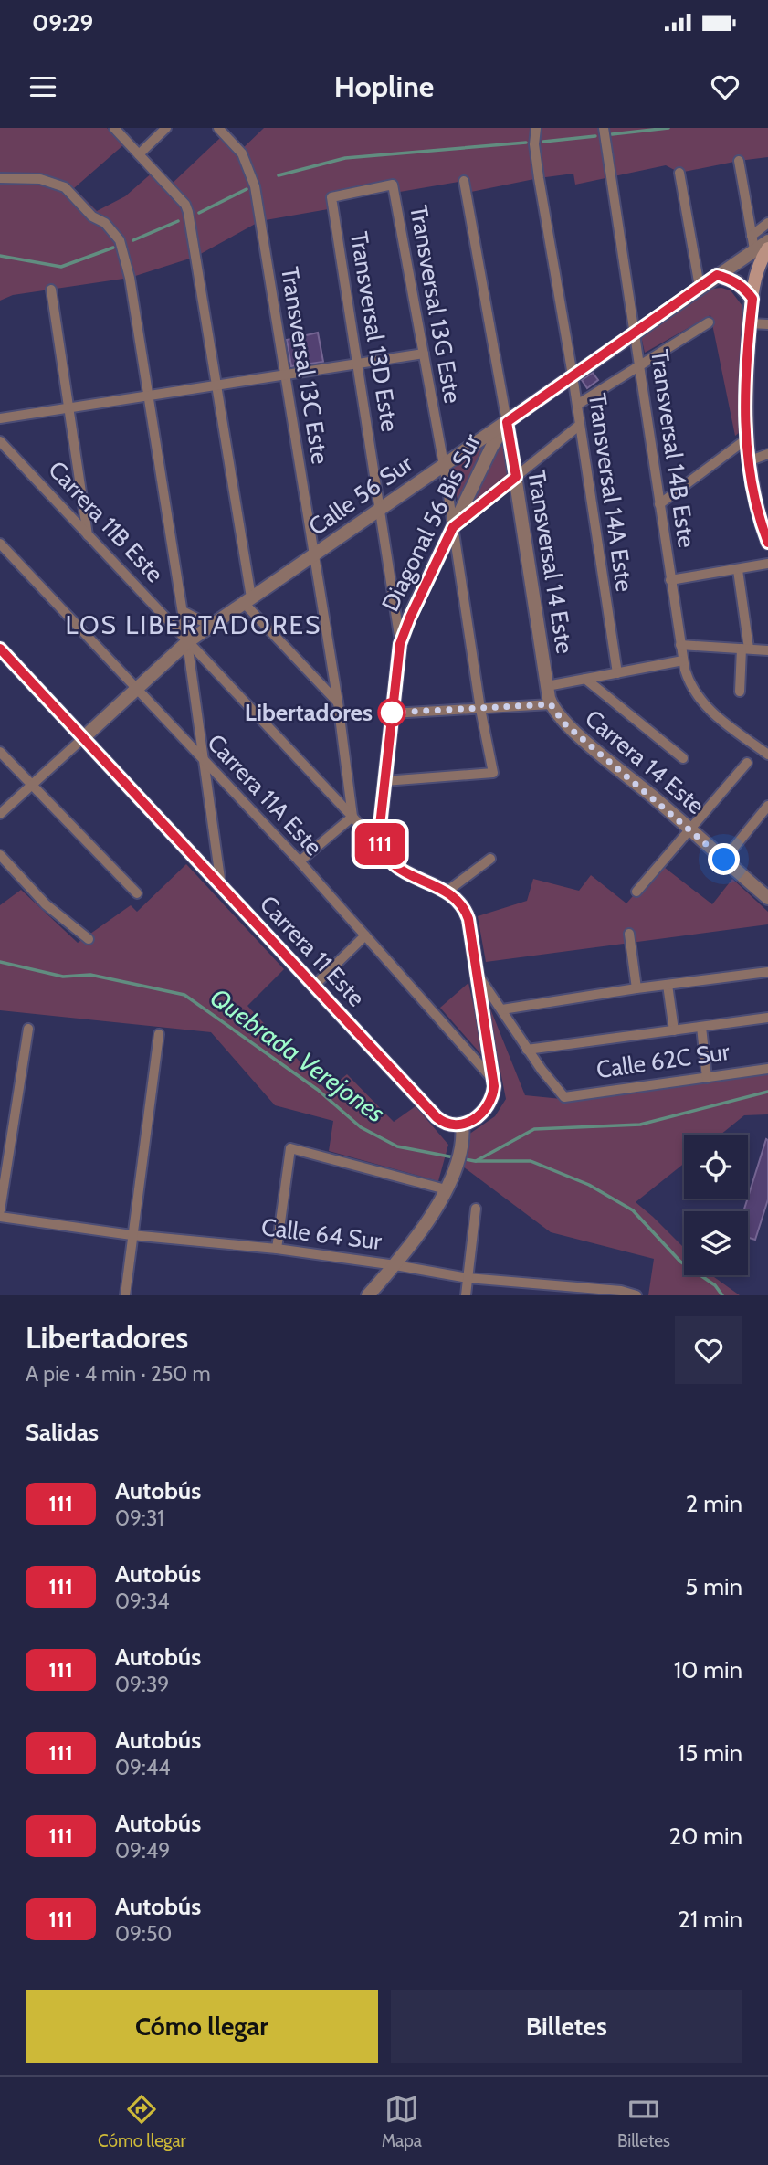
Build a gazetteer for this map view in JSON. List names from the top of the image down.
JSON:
{
  "streets": {
    "street": [
      "Transversal 13G Este",
      "Transversal 13D Este",
      "Transversal 13C Este",
      "Transversal 14B Este",
      "Transversal 14A Este",
      "Calle 56 Sur",
      "Carrera 11B Este",
      "Diagonal 56 Bis Sur",
      "Transversal 14 Este",
      "Carrera 14 Este",
      "Carrera 11A Este",
      "Carrera 11 Este",
      "Calle 62C Sur",
      "Calle 64 Sur"
    ]
  },
  "crossings": [
    ["Transversal 13G Este", "Transversal 13D Este"],
    ["Transversal 13G Este", "Calle 56 Sur"],
    ["Transversal 13G Este", "Diagonal 56 Bis Sur"],
    ["Transversal 13D Este", "Calle 56 Sur"],
    ["Transversal 13D Este", "Carrera 11B Este"],
    ["Transversal 13D Este", "Diagonal 56 Bis Sur"],
    ["Transversal 13C Este", "Calle 56 Sur"],
    ["Transversal 13C Este", "Carrera 11B Este"],
    ["Transversal 14B Este", "Calle 56 Sur"],
    ["Transversal 14A Este", "Calle 56 Sur"],
    ["Calle 56 Sur", "Carrera 11B Este"],
    ["Calle 56 Sur", "Diagonal 56 Bis Sur"],
    ["Calle 56 Sur", "Transversal 14 Este"],
    ["Calle 56 Sur", "Carrera 11A Este"],
    ["Calle 56 Sur", "Carrera 11 Este"],
    ["Carrera 11B Este", "Carrera 11A Este"],
    ["Diagonal 56 Bis Sur", "Transversal 14 Este"],
    ["Transversal 14 Este", "Carrera 14 Este"]
  ],
  "districts": ["LOS LIBERTADORES"],
  "water": ["Quebrada Verejones"],
  "places": ["Libertadores"],
  "lines": ["bus line 111"],
  "page": {
    "status": "09:29",
    "header": "Hopline",
    "on_map": "111",
    "heading": [
      ["Libertadores", "A pie · 4 min · 250 m"],
      "Salidas"
    ],
    "list": [
      {
        "mark": "111",
        "name": "Autobús",
        "note": "09:31",
        "value": "2 min"
      },
      {
        "mark": "111",
        "name": "Autobús",
        "note": "09:34",
        "value": "5 min"
      },
      {
        "mark": "111",
        "name": "Autobús",
        "note": "09:39",
        "value": "10 min"
      },
      {
        "mark": "111",
        "name": "Autobús",
        "note": "09:44",
        "value": "15 min"
      },
      {
        "mark": "111",
        "name": "Autobús",
        "note": "09:49",
        "value": "20 min"
      },
      {
        "mark": "111",
        "name": "Autobús",
        "note": "09:50",
        "value": "21 min"
      }
    ],
    "buttons": ["Cómo llegar", "Billetes"],
    "tabs": ["Cómo llegar", "Mapa", "Billetes"]
  }
}
